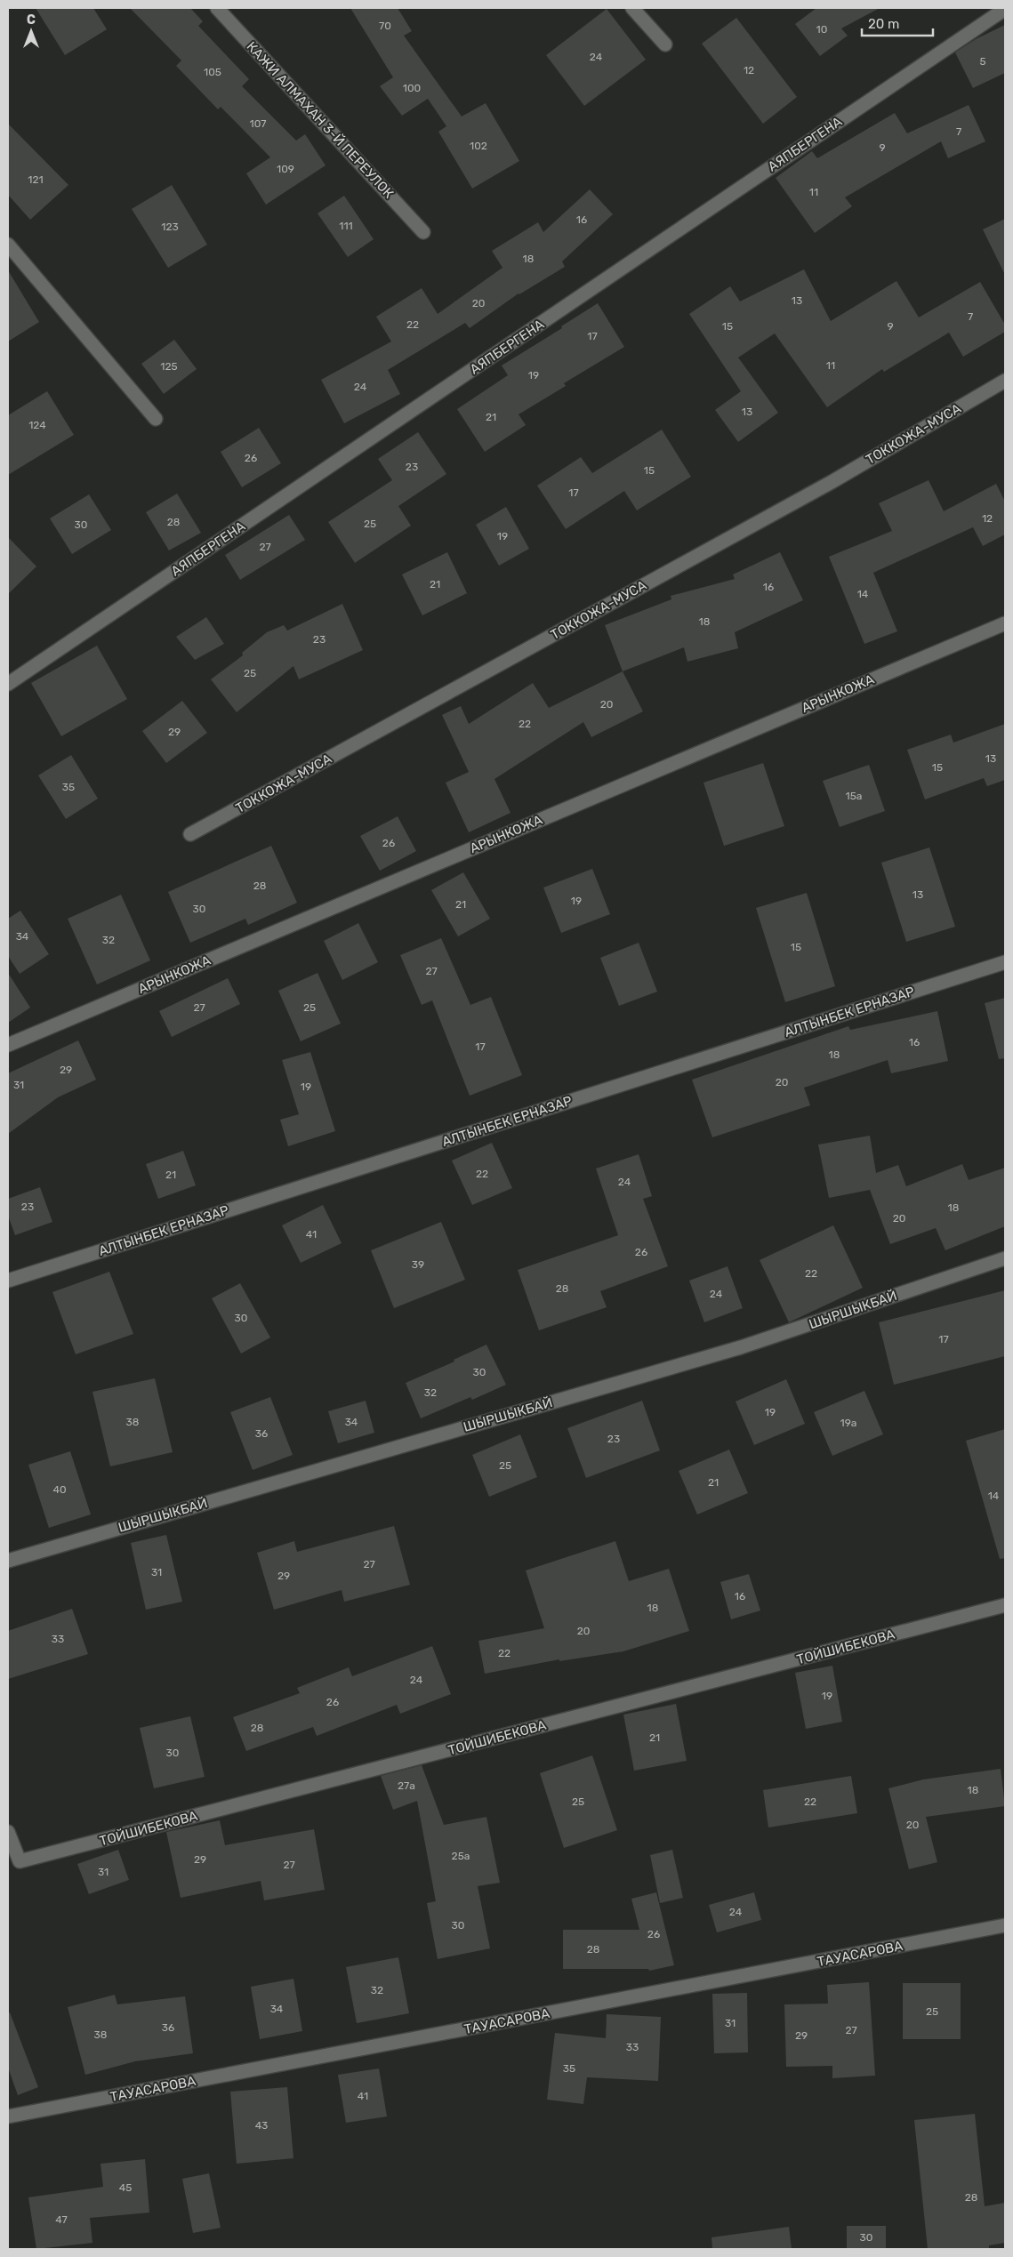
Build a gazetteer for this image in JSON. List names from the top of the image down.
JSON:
{
  "streets": {
    "street": [
      "КАЖИ АЛМАХАН 3-Й ПЕРЕУЛОК",
      "АЯПБЕРГЕНА",
      "ТОККОЖА-МУСА",
      "АРЫНКОЖА",
      "АЛТЫНБЕК ЕРНАЗАР",
      "ШЫРШЫКБАЙ",
      "ТОЙШИБЕКОВА",
      "ТАУАСАРОВА"
    ]
  },
  "house_numbers": [
    "70",
    "10",
    "24",
    "5",
    "12",
    "105",
    "100",
    "107",
    "7",
    "102",
    "9",
    "109",
    "121",
    "11",
    "16",
    "111",
    "123",
    "18",
    "13",
    "20",
    "7",
    "22",
    "15",
    "9",
    "17",
    "11",
    "125",
    "19",
    "24",
    "13",
    "21",
    "124",
    "26",
    "23",
    "15",
    "17",
    "12",
    "28",
    "25",
    "30",
    "19",
    "27",
    "21",
    "16",
    "14",
    "18",
    "23",
    "25",
    "20",
    "22",
    "29",
    "13",
    "15",
    "35",
    "15а",
    "26",
    "28",
    "13",
    "19",
    "21",
    "30",
    "34",
    "32",
    "15",
    "27",
    "27",
    "25",
    "16",
    "17",
    "18",
    "29",
    "20",
    "31",
    "19",
    "22",
    "21",
    "24",
    "23",
    "18",
    "20",
    "41",
    "26",
    "39",
    "22",
    "28",
    "24",
    "30",
    "17",
    "30",
    "32",
    "19",
    "38",
    "34",
    "19а",
    "36",
    "23",
    "25",
    "21",
    "40",
    "14",
    "27",
    "31",
    "29",
    "16",
    "18",
    "20",
    "33",
    "22",
    "24",
    "19",
    "26",
    "28",
    "21",
    "30",
    "27а",
    "18",
    "25",
    "22",
    "20",
    "25а",
    "29",
    "27",
    "31",
    "24",
    "30",
    "26",
    "28",
    "32",
    "34",
    "25",
    "31",
    "36",
    "27",
    "38",
    "29",
    "33",
    "35",
    "41",
    "43",
    "45",
    "28",
    "47",
    "30"
  ],
  "scale_bar": "20 m",
  "north": "top"
}
